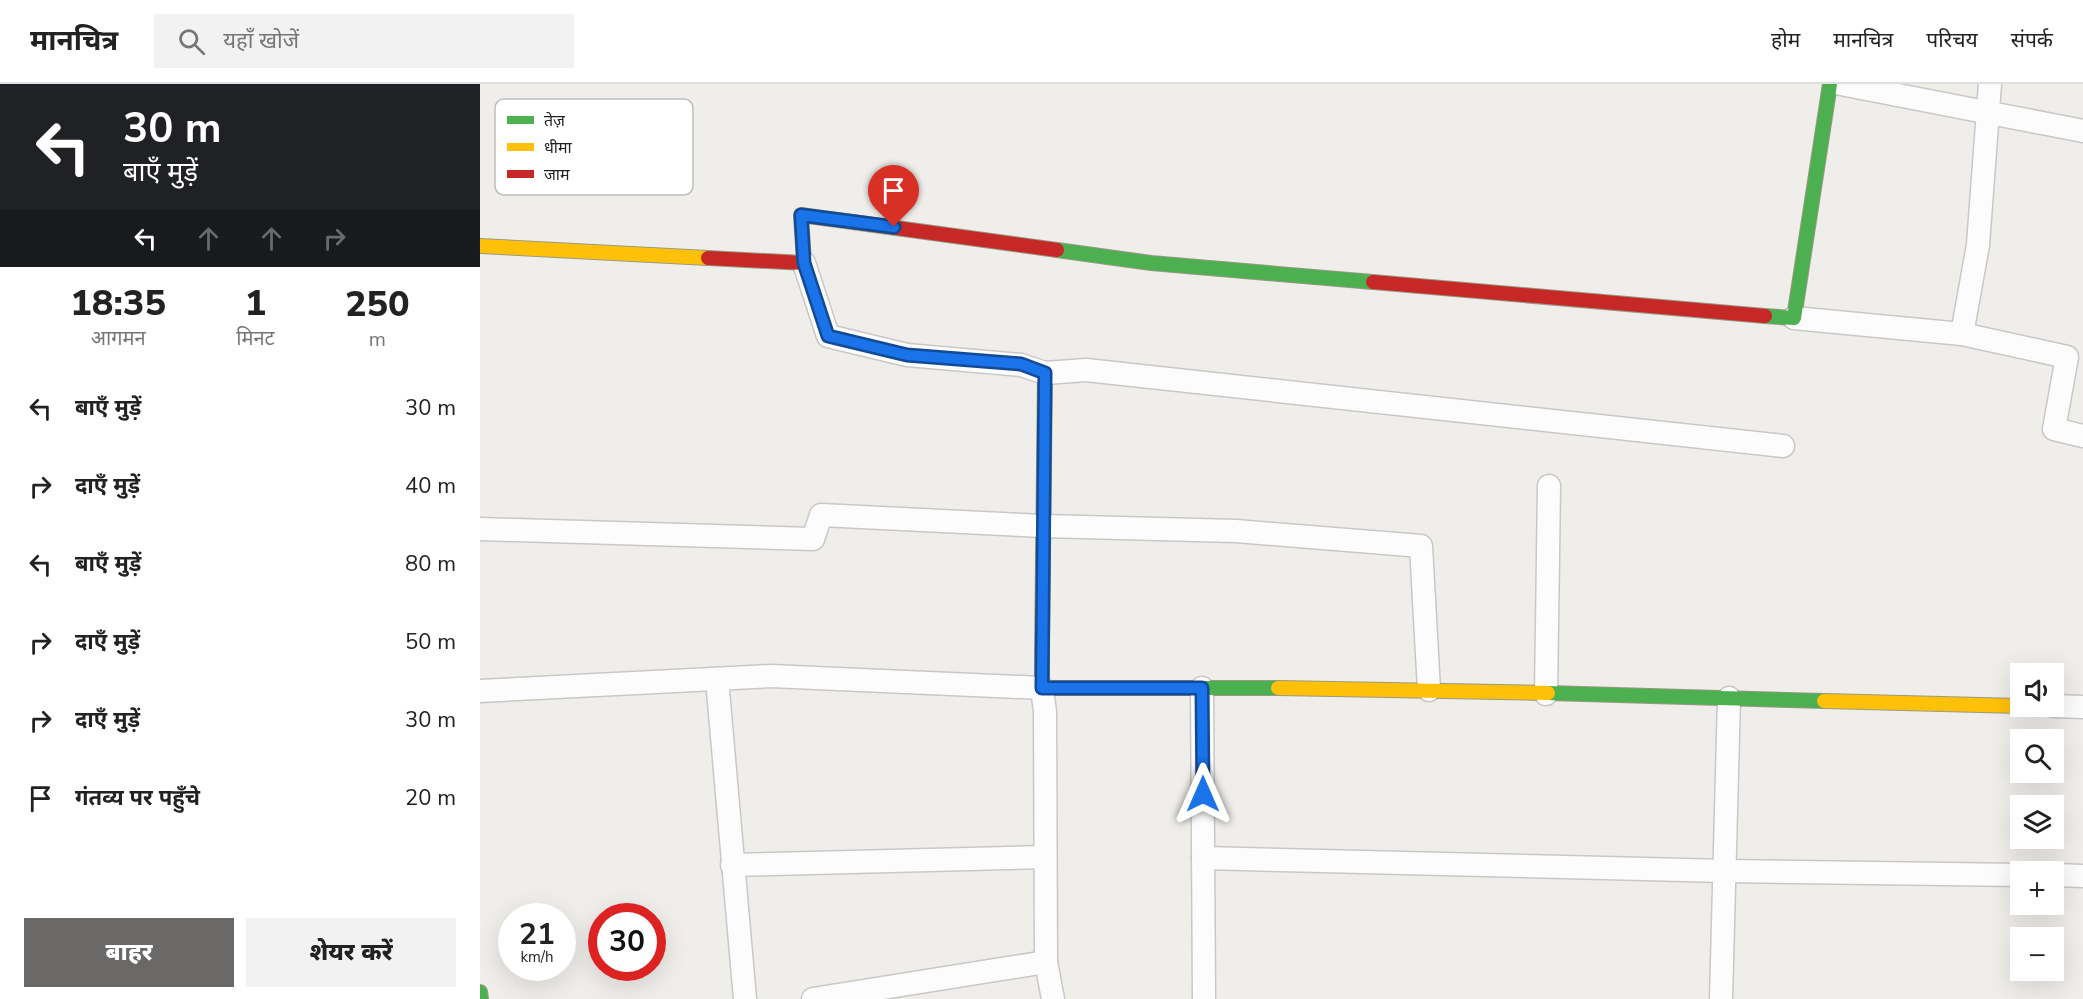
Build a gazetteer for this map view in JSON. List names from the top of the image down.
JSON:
{
  "legend": ["तेज़", "धीमा", "जाम"],
  "page": {
    "header": "मानचित्र",
    "search": "यहाँ खोजें",
    "nav": [
      "होम",
      "मानचित्र",
      "परिचय",
      "संपर्क"
    ],
    "turn": ["30 m", "बाएँ मुड़ें"],
    "eta": [
      "18:35",
      "आगमन",
      "1",
      "मिनट",
      "250",
      "m"
    ],
    "list": [
      {
        "name": "बाएँ मुड़ें",
        "value": "30 m"
      },
      {
        "name": "दाएँ मुड़ें",
        "value": "40 m"
      },
      {
        "name": "बाएँ मुड़ें",
        "value": "80 m"
      },
      {
        "name": "दाएँ मुड़ें",
        "value": "50 m"
      },
      {
        "name": "दाएँ मुड़ें",
        "value": "30 m"
      },
      {
        "name": "गंतव्य पर पहुँचे",
        "value": "20 m"
      }
    ],
    "map_buttons": ["+", "−"],
    "speed": "21 km/h",
    "limit": "30",
    "buttons": ["बाहर", "शेयर करें"]
  }
}
